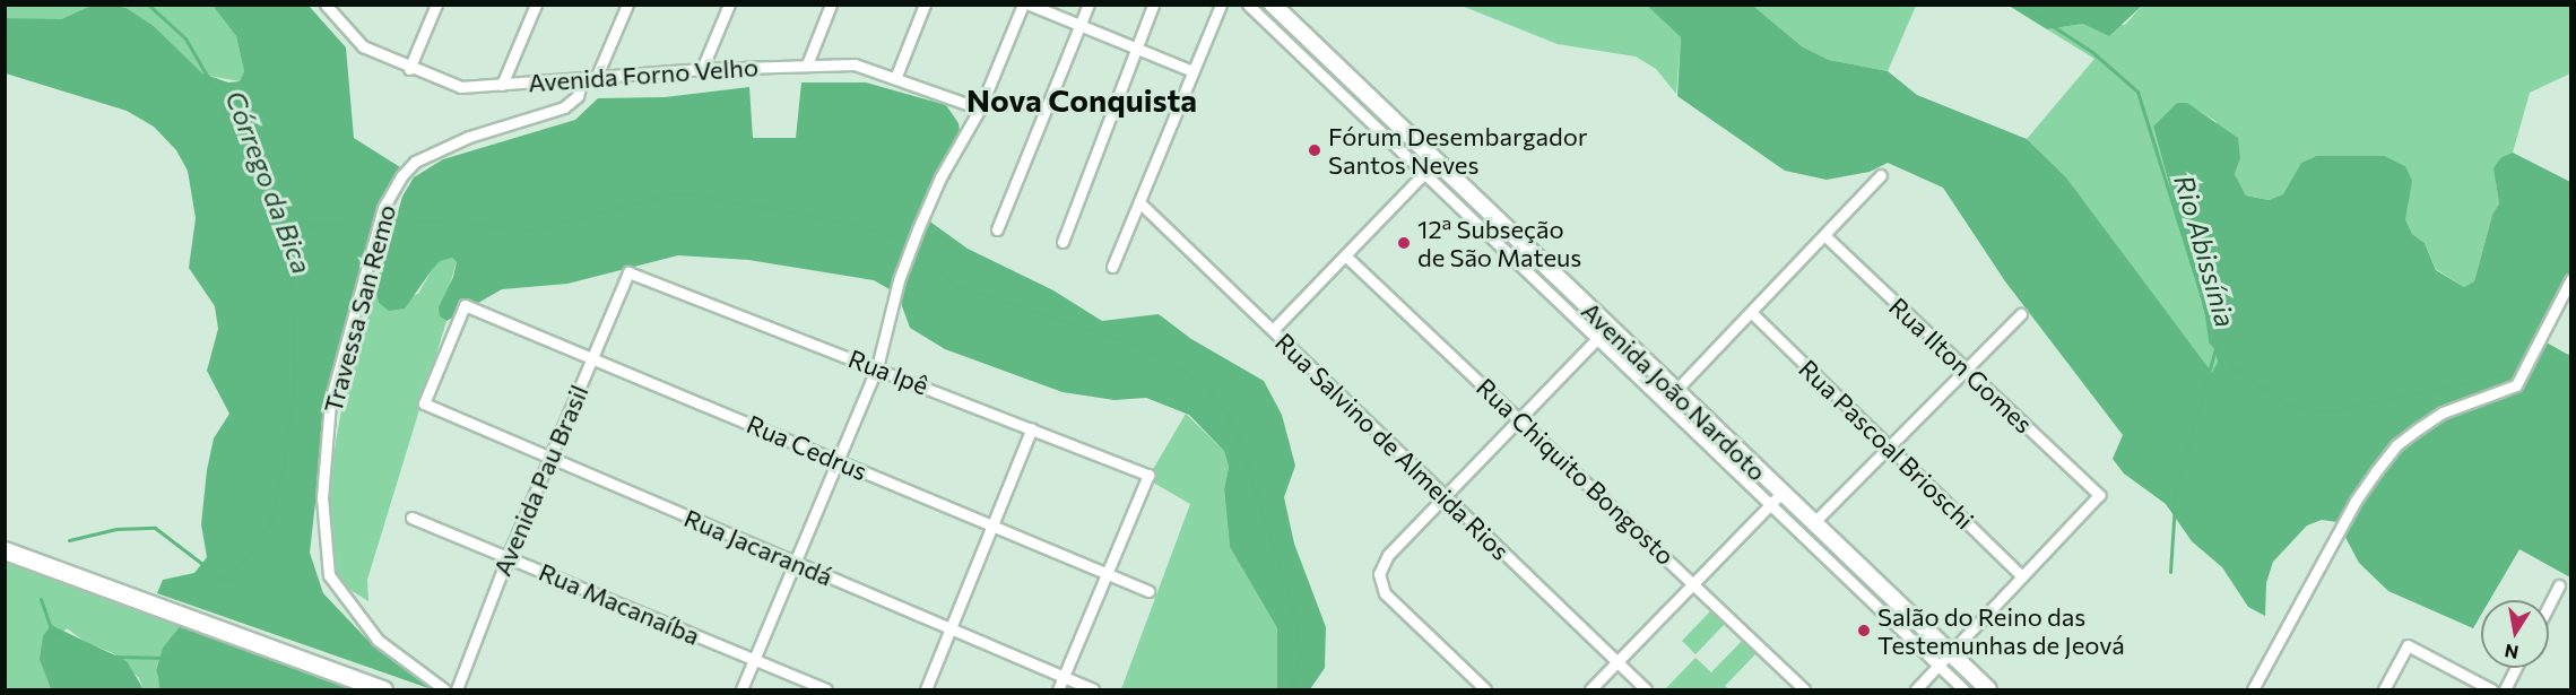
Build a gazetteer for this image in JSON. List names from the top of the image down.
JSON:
{
  "streets": {
    "street": [
      "Avenida Forno Velho",
      "Travessa San Remo",
      "Rua Ilton Gomes",
      "Rua Ipê",
      "Avenida João Nardoto",
      "Rua Pascoal Brioschi",
      "Rua Salvino de Almeida Rios",
      "Rua Cedrus",
      "Rua Chiquito Bongosto",
      "Avenida Pau Brasil",
      "Rua Jacarandá",
      "Rua Macanaíba"
    ]
  },
  "crossings": [
    ["Avenida Forno Velho", "Travessa San Remo"],
    ["Rua Ilton Gomes", "Rua Pascoal Brioschi"],
    ["Rua Ipê", "Rua Cedrus"],
    ["Rua Ipê", "Avenida Pau Brasil"],
    ["Rua Cedrus", "Avenida Pau Brasil"],
    ["Rua Cedrus", "Rua Jacarandá"],
    ["Avenida Pau Brasil", "Rua Jacarandá"],
    ["Avenida Pau Brasil", "Rua Macanaíba"]
  ],
  "districts": ["Nova Conquista"],
  "water": ["Córrego da Bica", "Rio Abissínia"],
  "places": ["Fórum Desembargador Santos Neves", "12ª Subseção de São Mateus", "Salão do Reino das Testemunhas de Jeová"],
  "north": "bottom"
}
